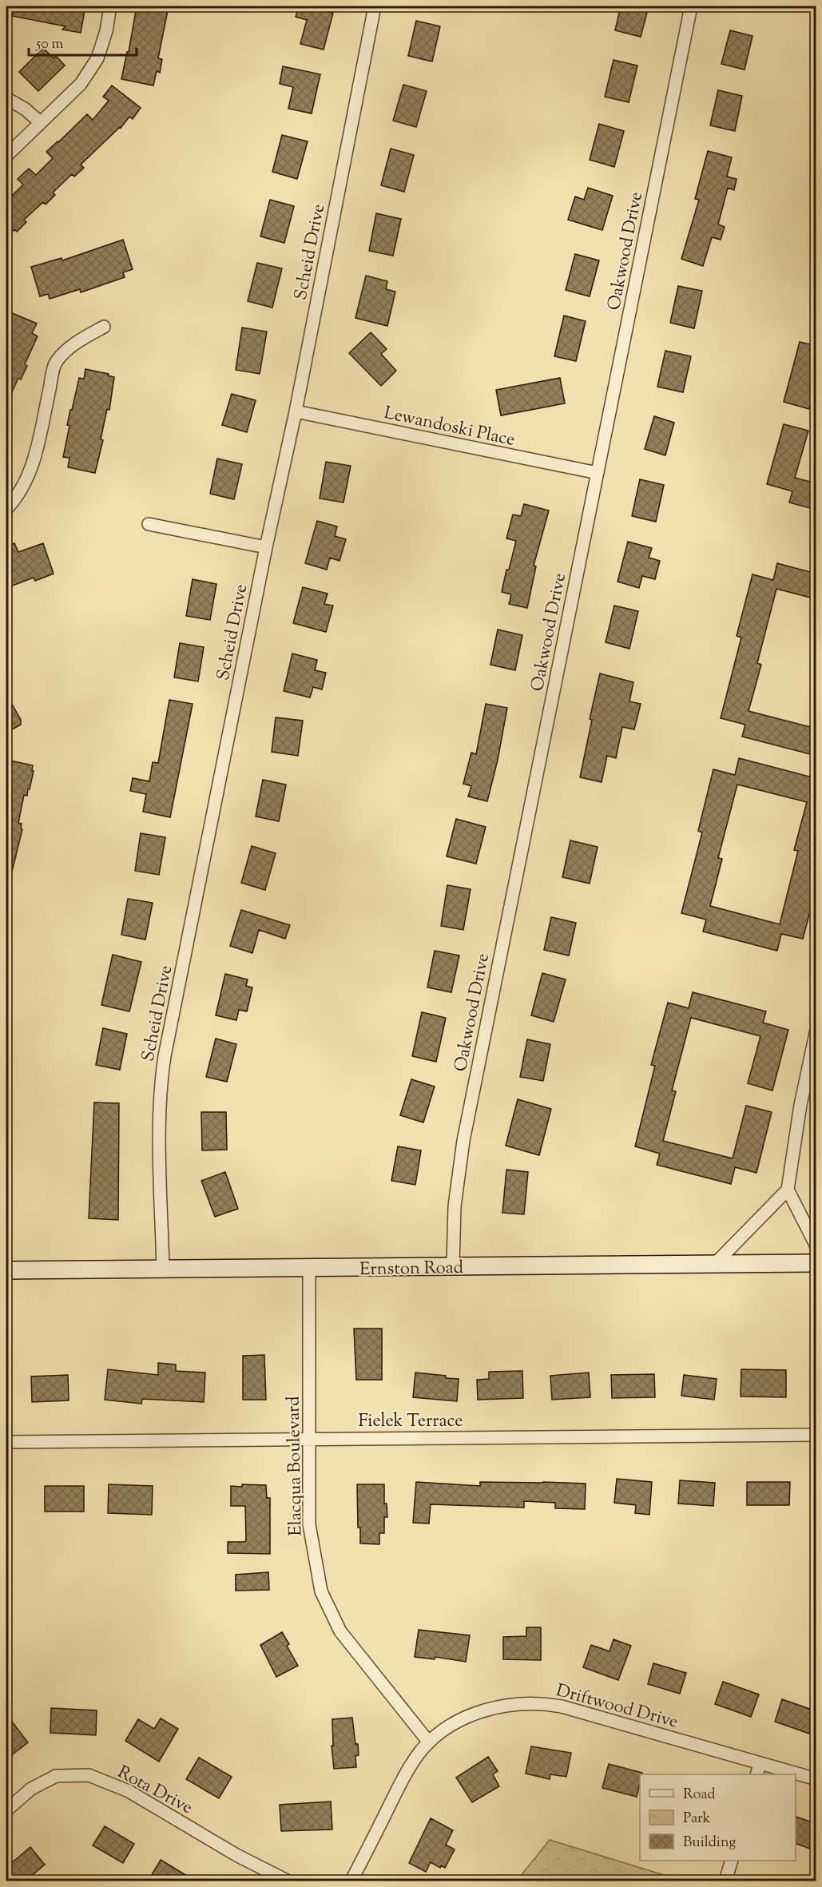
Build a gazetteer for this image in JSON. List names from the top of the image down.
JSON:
{
  "streets": {
    "street": [
      "Oakwood Drive",
      "Scheid Drive",
      "Lewandoski Place",
      "Ernston Road",
      "Fielek Terrace",
      "Elacqua Boulevard",
      "Driftwood Drive",
      "Rota Drive"
    ]
  },
  "crossings": [
    ["Oakwood Drive", "Lewandoski Place"],
    ["Oakwood Drive", "Ernston Road"],
    ["Scheid Drive", "Lewandoski Place"],
    ["Scheid Drive", "Ernston Road"],
    ["Ernston Road", "Elacqua Boulevard"],
    ["Fielek Terrace", "Elacqua Boulevard"],
    ["Elacqua Boulevard", "Driftwood Drive"]
  ],
  "legend": ["Road", "Park", "Building"],
  "scale_bar": "50 m"
}
